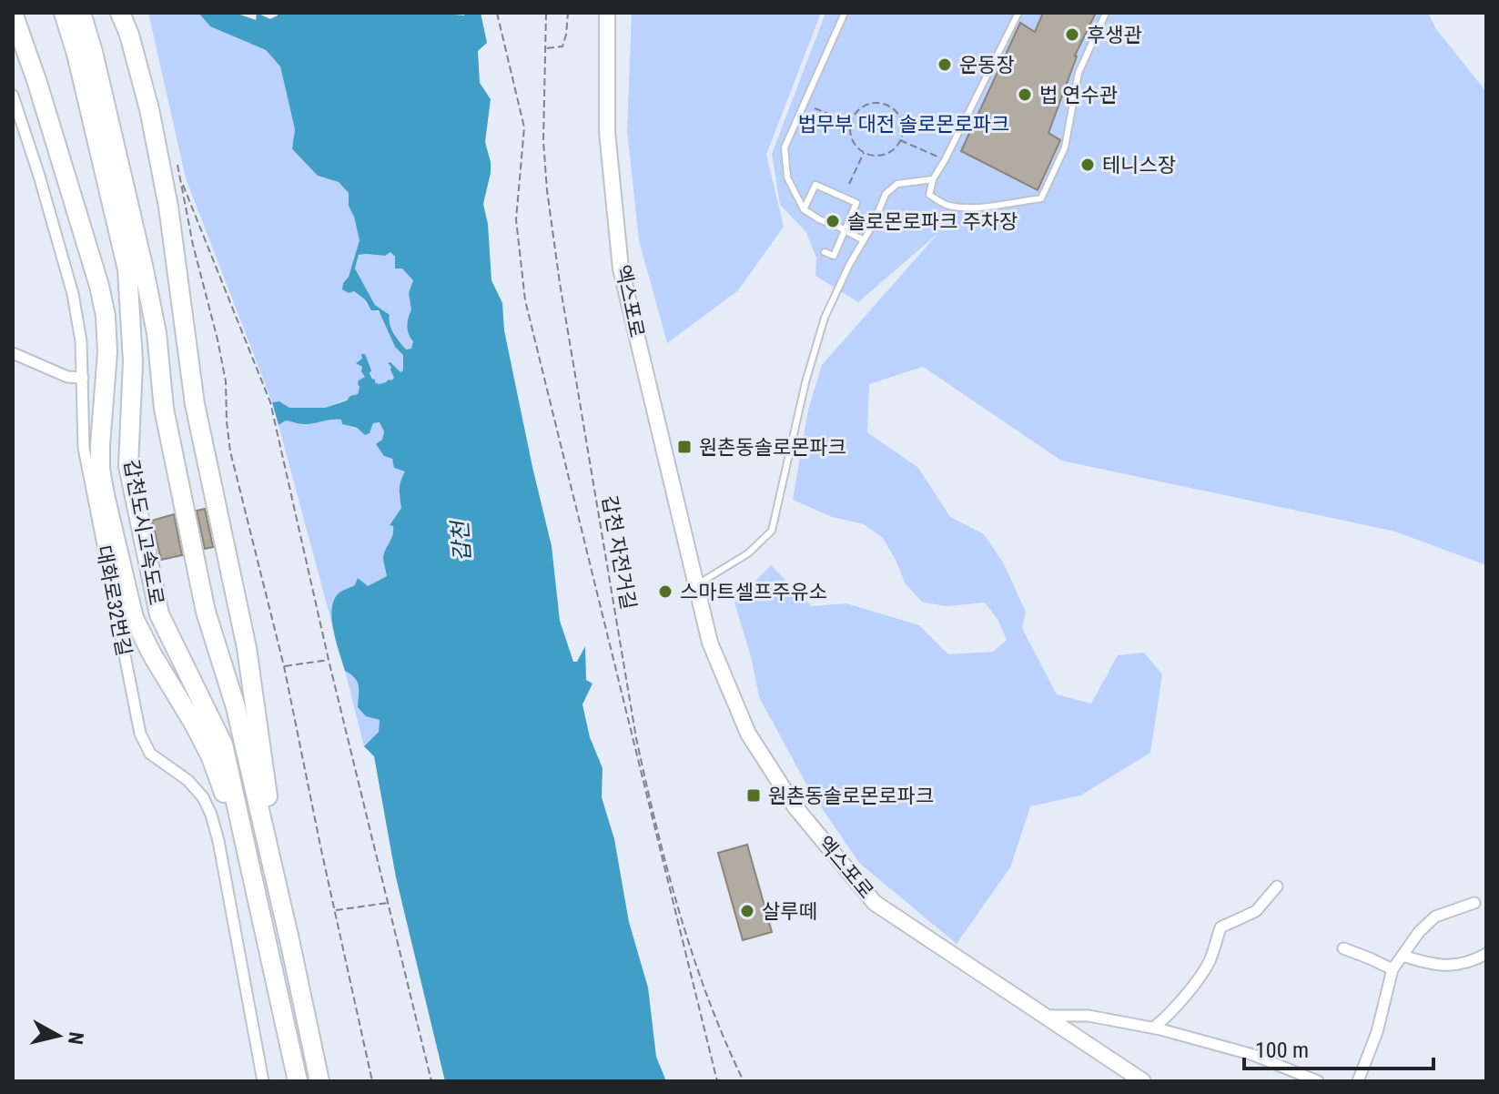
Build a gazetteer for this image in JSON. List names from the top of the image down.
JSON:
{
  "streets": {
    "highway": ["갑천도시고속도로"],
    "main road": ["엑스포로"],
    "street": ["대화로32번길"],
    "path": ["갑천 자전거길"]
  },
  "water": ["갑천"],
  "parks": ["법무부 대전 솔로몬로파크"],
  "places": {
    "other": [
      "후생관",
      "운동장",
      "법 연수관",
      "테니스장",
      "솔로몬로파크 주차장",
      "스마트셀프주유소",
      "살루떼"
    ],
    "transit": ["원촌동솔로몬파크", "원촌동솔로몬로파크"]
  },
  "scale_bar": "100 m",
  "north": "right"
}
